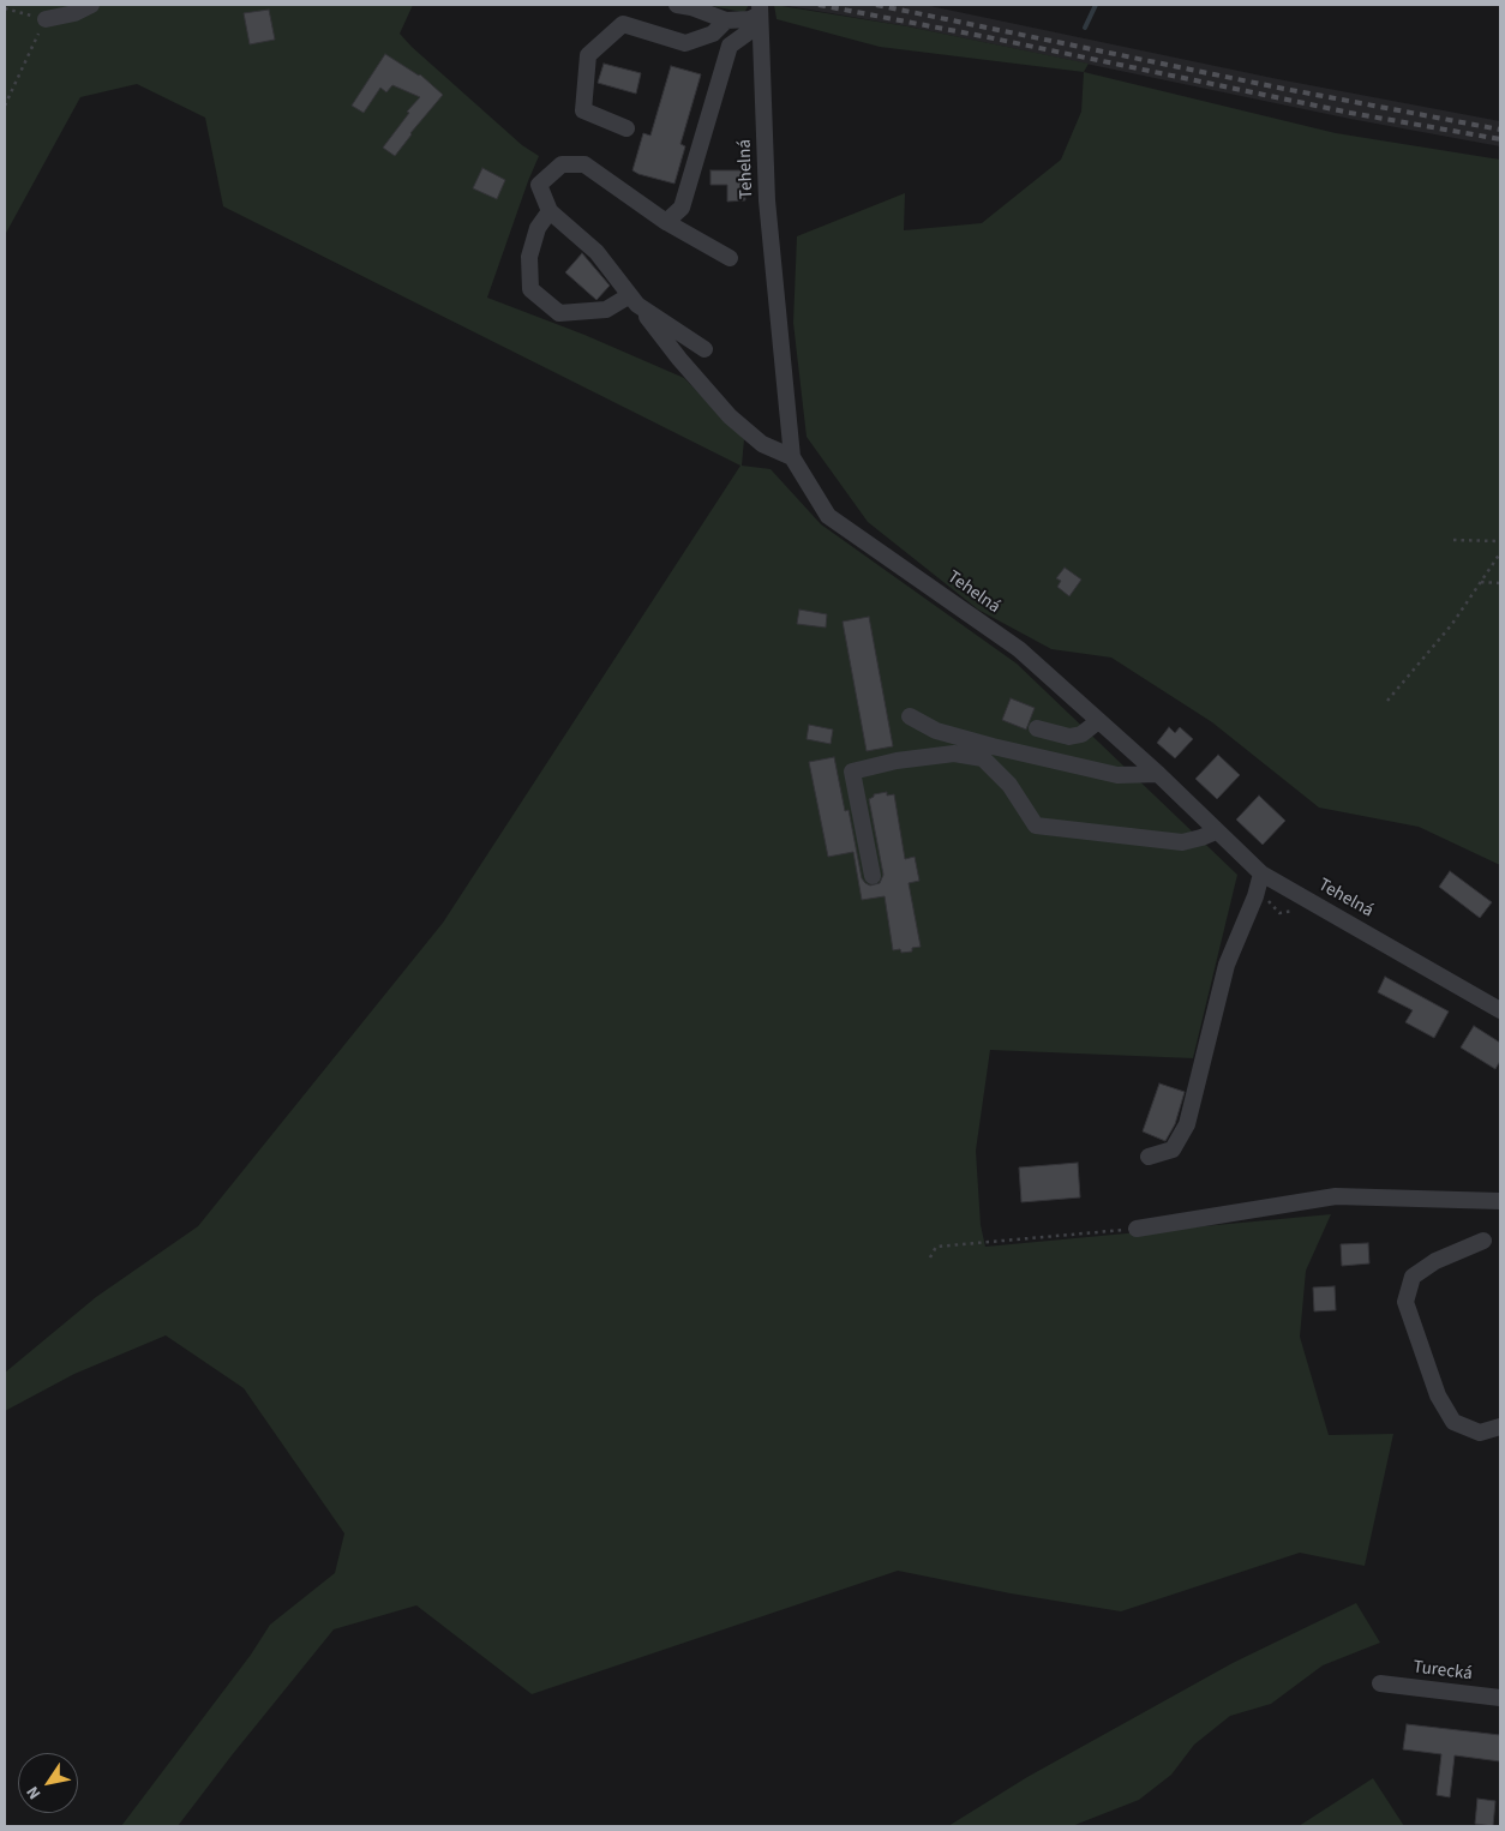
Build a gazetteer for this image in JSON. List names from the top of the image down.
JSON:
{
  "streets": {
    "street": ["Tehelná", "Turecká"]
  },
  "north": "bottom left"
}
